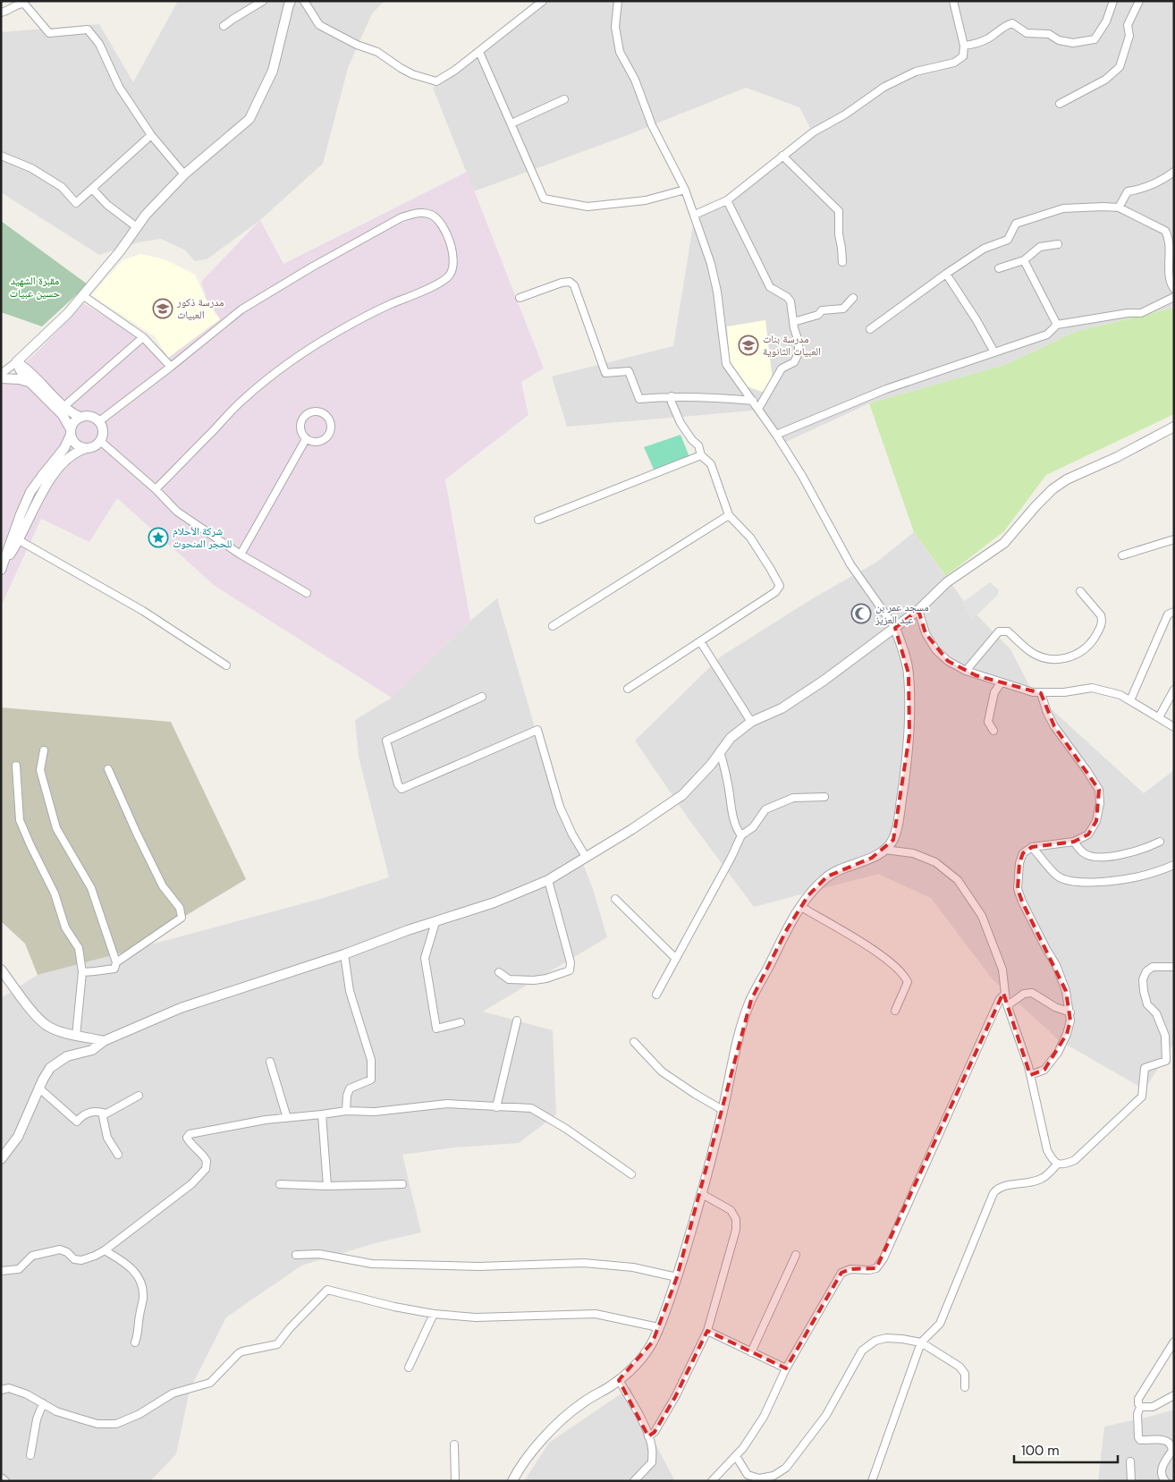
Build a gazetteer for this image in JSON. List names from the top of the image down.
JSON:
{
  "parks": ["مقبرة الشهيد حسين عبيات"],
  "places": {
    "school or university": ["مدرسة ذكور العبيات", "مدرسة بنات العبيات الثانوية"],
    "place": ["شركة الأحلام للحجر المنحوت"],
    "mosque": ["مسجد عمر بن عبد العزيز"]
  },
  "scale_bar": "100 m"
}
